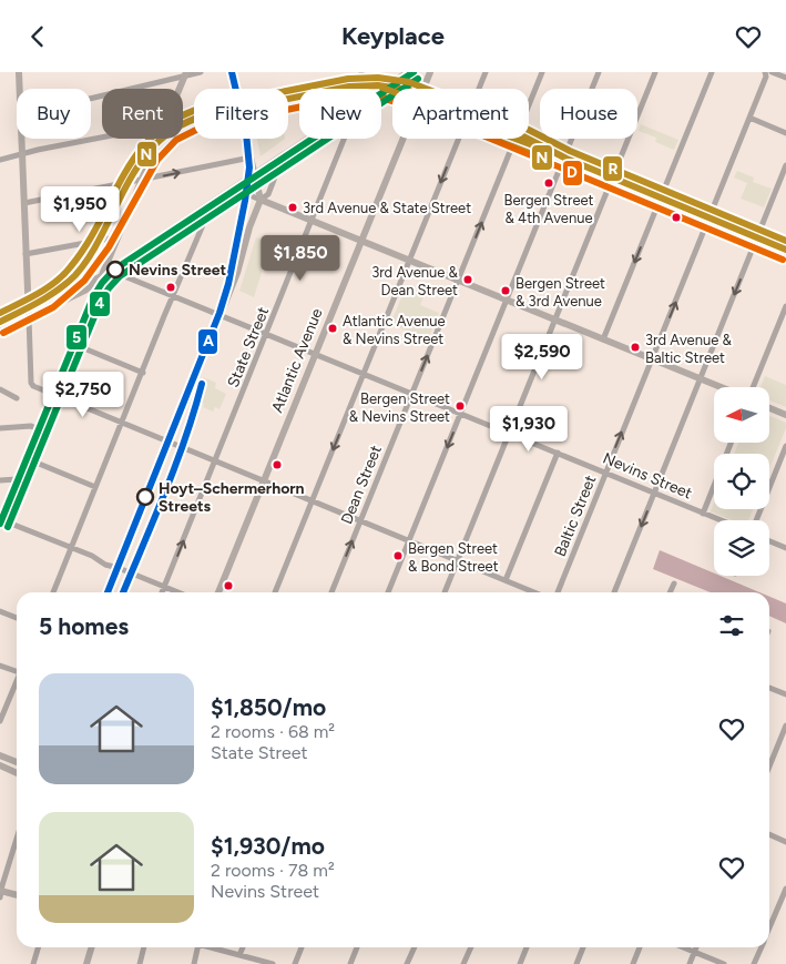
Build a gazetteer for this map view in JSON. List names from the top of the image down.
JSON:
{
  "streets": {
    "main road": ["Atlantic Avenue"],
    "street": [
      "State Street",
      "Nevins Street",
      "Dean Street",
      "Baltic Street"
    ]
  },
  "crossings": [
    ["State Street", "Nevins Street"],
    ["Atlantic Avenue", "Nevins Street"],
    ["Nevins Street", "Dean Street"],
    ["Nevins Street", "Baltic Street"]
  ],
  "one_way": ["Dean Street", "Baltic Street"],
  "places": [
    "Bergen Street & 4th Avenue",
    "3rd Avenue & State Street",
    "Nevins Street",
    "3rd Avenue & Dean Street",
    "Bergen Street & 3rd Avenue",
    "Atlantic Avenue & Nevins Street",
    "3rd Avenue & Baltic Street",
    "Bergen Street & Nevins Street",
    "Hoyt–Schermerhorn Streets",
    "Bergen Street & Bond Street"
  ],
  "lines": [
    "transit line A",
    "metro line 5",
    "transit line R",
    "transit line 4",
    "transit line N",
    "transit line D"
  ],
  "north": "left",
  "page": {
    "header": "Keyplace",
    "chip": [
      "Buy",
      "Rent",
      "Filters",
      "New",
      "Apartment",
      "House"
    ],
    "price": [
      "$1,950",
      "$1,850",
      "$2,590",
      "$2,750",
      "$1,930"
    ],
    "heading": "5 homes",
    "list": [
      {
        "name": "$1,850/mo",
        "note": "2 rooms · 68 m² · State Street"
      },
      {
        "name": "$1,930/mo",
        "note": "2 rooms · 78 m² · Nevins Street"
      }
    ]
  }
}
